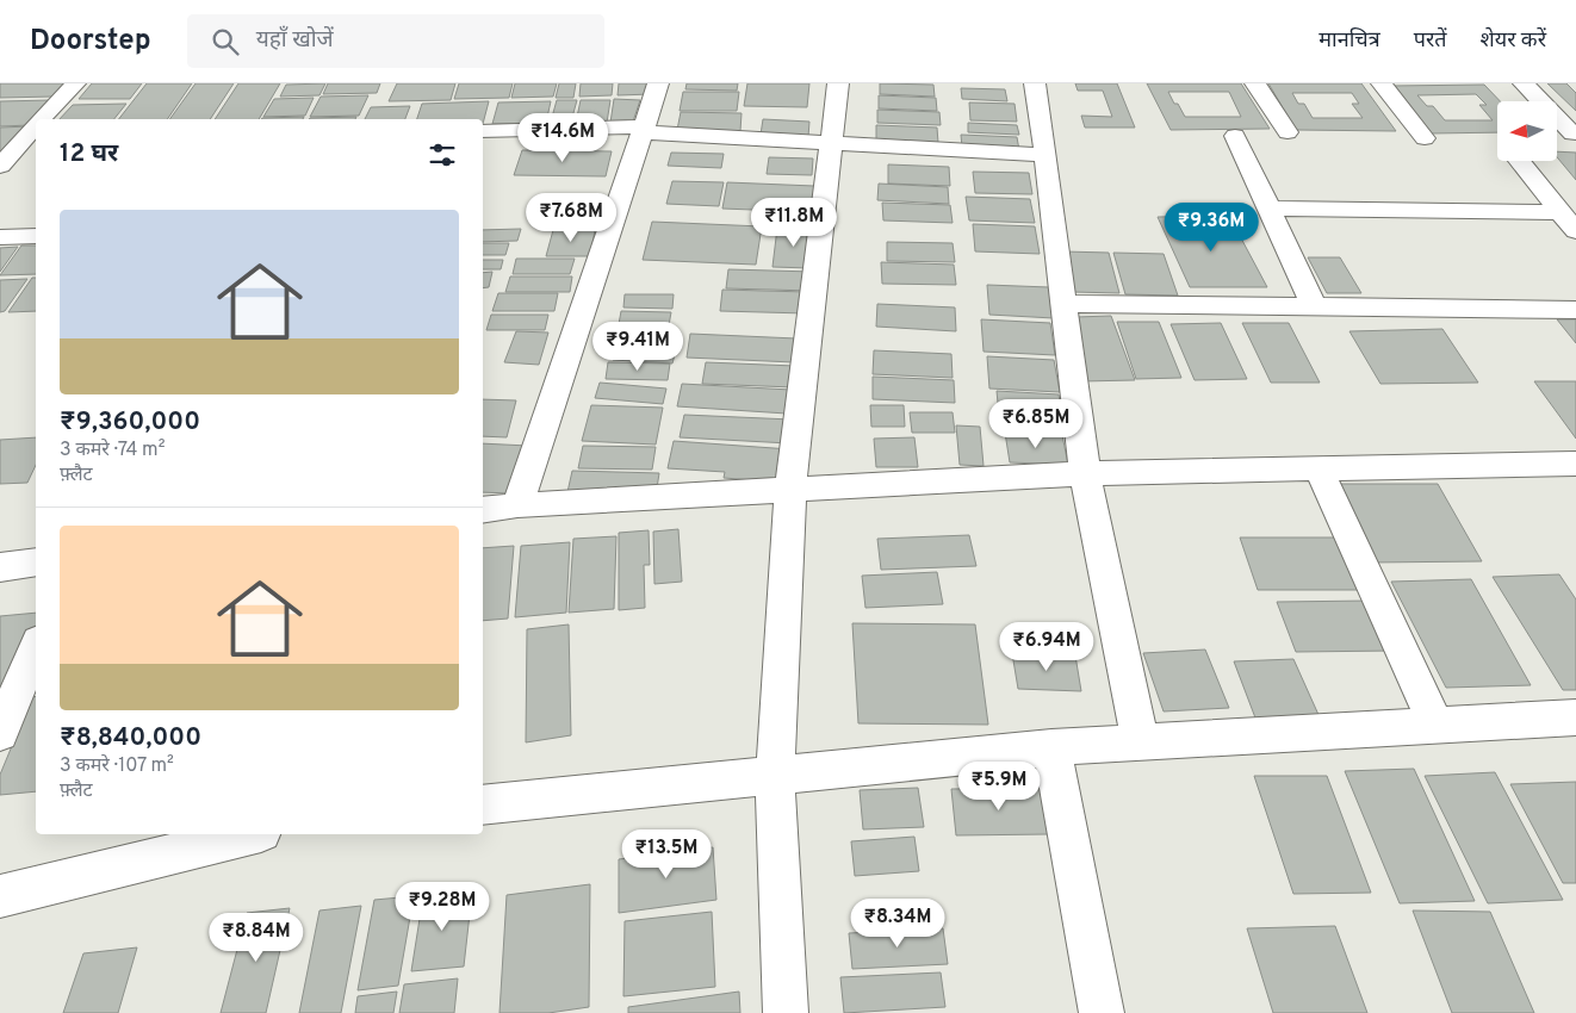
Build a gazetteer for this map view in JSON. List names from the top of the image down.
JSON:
{
  "north": "left",
  "page": {
    "header": "Doorstep",
    "search": "यहाँ खोजें",
    "nav": ["मानचित्र", "परतें", "शेयर करें"],
    "price": [
      "₹14.6M",
      "₹7.68M",
      "₹11.8M",
      "₹9.36M",
      "₹9.41M",
      "₹6.85M",
      "₹6.94M",
      "₹5.9M",
      "₹13.5M",
      "₹9.28M",
      "₹8.34M",
      "₹8.84M"
    ],
    "heading": "12 घर",
    "list": [
      {
        "name": "₹9,360,000",
        "note": "3 कमरे · 74 m² · फ़्लैट"
      },
      {
        "name": "₹8,840,000",
        "note": "3 कमरे · 107 m² · फ़्लैट"
      }
    ]
  }
}
